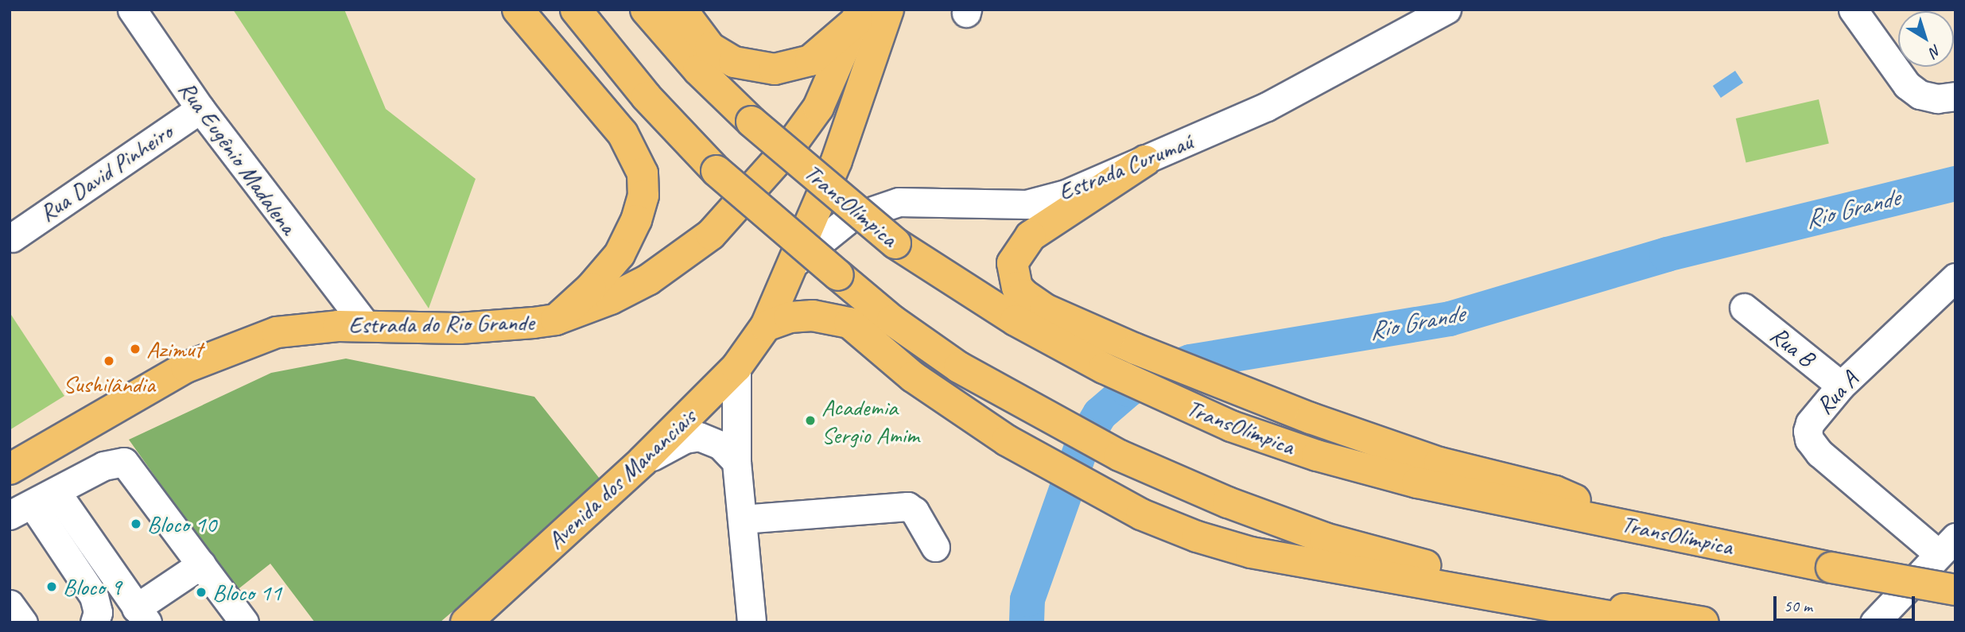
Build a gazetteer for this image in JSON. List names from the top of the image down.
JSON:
{
  "streets": {
    "main road": ["TransOlímpica", "Estrada do Rio Grande", "Avenida dos Mananciais"],
    "street": [
      "Rua Eugênio Madalena",
      "Estrada Curumaú",
      "Rua David Pinheiro",
      "Rua B",
      "Rua A"
    ]
  },
  "crossings": [
    ["Rua Eugênio Madalena", "Rua David Pinheiro"],
    ["Rua Eugênio Madalena", "Estrada do Rio Grande"],
    ["Rua B", "Rua A"]
  ],
  "water": ["Rio Grande"],
  "places": [
    "Azimut",
    "Sushilândia",
    "Academia Sergio Amim",
    "Bloco 10",
    "Bloco 9",
    "Bloco 11"
  ],
  "scale_bar": "50 m",
  "north": "bottom right"
}
